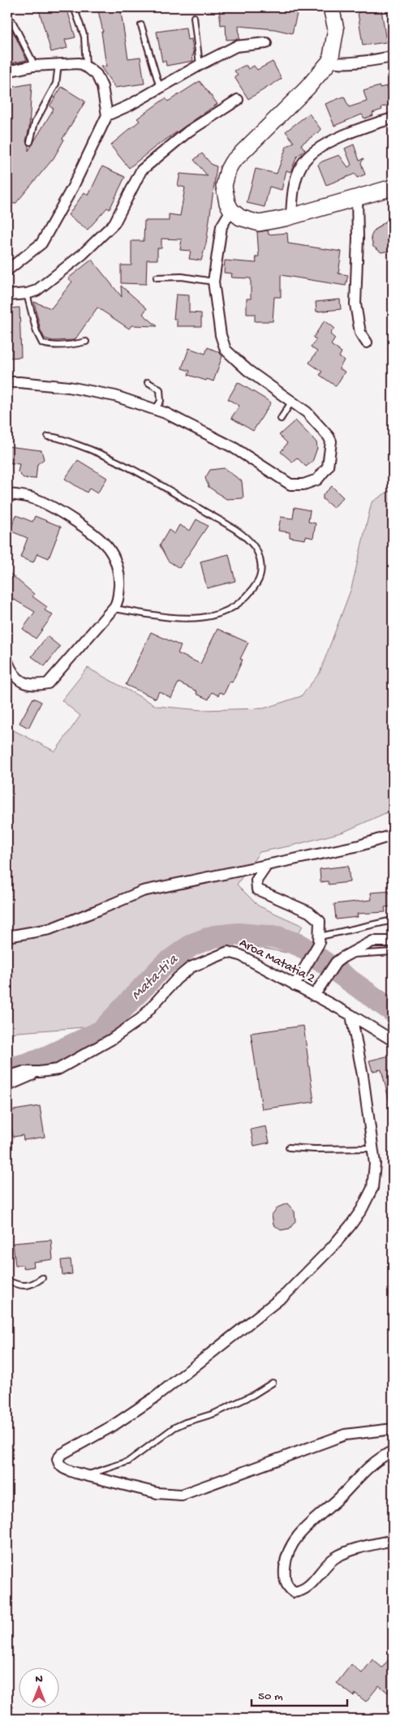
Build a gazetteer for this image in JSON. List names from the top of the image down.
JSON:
{
  "streets": {
    "street": ["Aroa Matatia 2"]
  },
  "water": ["Mata-ti'a"],
  "scale_bar": "50 m",
  "north": "top"
}
